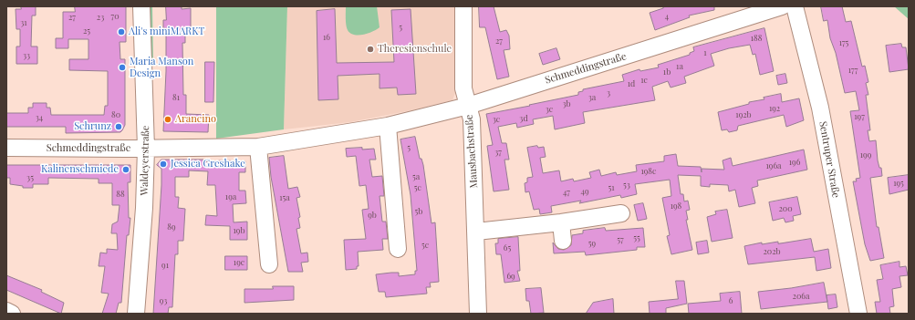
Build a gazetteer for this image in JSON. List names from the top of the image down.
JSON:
{
  "streets": {
    "street": [
      "Schmeddingstraße",
      "Mausbachstraße",
      "Sentruper Straße",
      "Waldeyerstraße"
    ]
  },
  "crossings": [
    ["Schmeddingstraße", "Mausbachstraße"],
    ["Schmeddingstraße", "Waldeyerstraße"]
  ],
  "places": [
    "Ali's miniMARKT",
    "Theresienschule",
    "Maria Manson Design",
    "Arancino",
    "Schrunz",
    "Jessica Greshake",
    "Kalinenschmiede"
  ],
  "house_numbers": [
    "70",
    "4",
    "27",
    "23",
    "31",
    "5",
    "25",
    "16",
    "188",
    "27",
    "175",
    "1",
    "33",
    "1a",
    "177",
    "1b",
    "1c",
    "1d",
    "3",
    "81",
    "3a",
    "3b",
    "192",
    "3c",
    "80",
    "192b",
    "197",
    "34",
    "3d",
    "3e",
    "5",
    "37",
    "199",
    "196",
    "196a",
    "198e",
    "5a",
    "35",
    "195",
    "53",
    "5e",
    "51",
    "49",
    "47",
    "88",
    "19a",
    "15a",
    "198",
    "200",
    "5b",
    "9b",
    "89",
    "19b",
    "55",
    "57",
    "59",
    "5c",
    "65",
    "202b",
    "19c",
    "91",
    "69",
    "206a",
    "93",
    "6"
  ]
}
